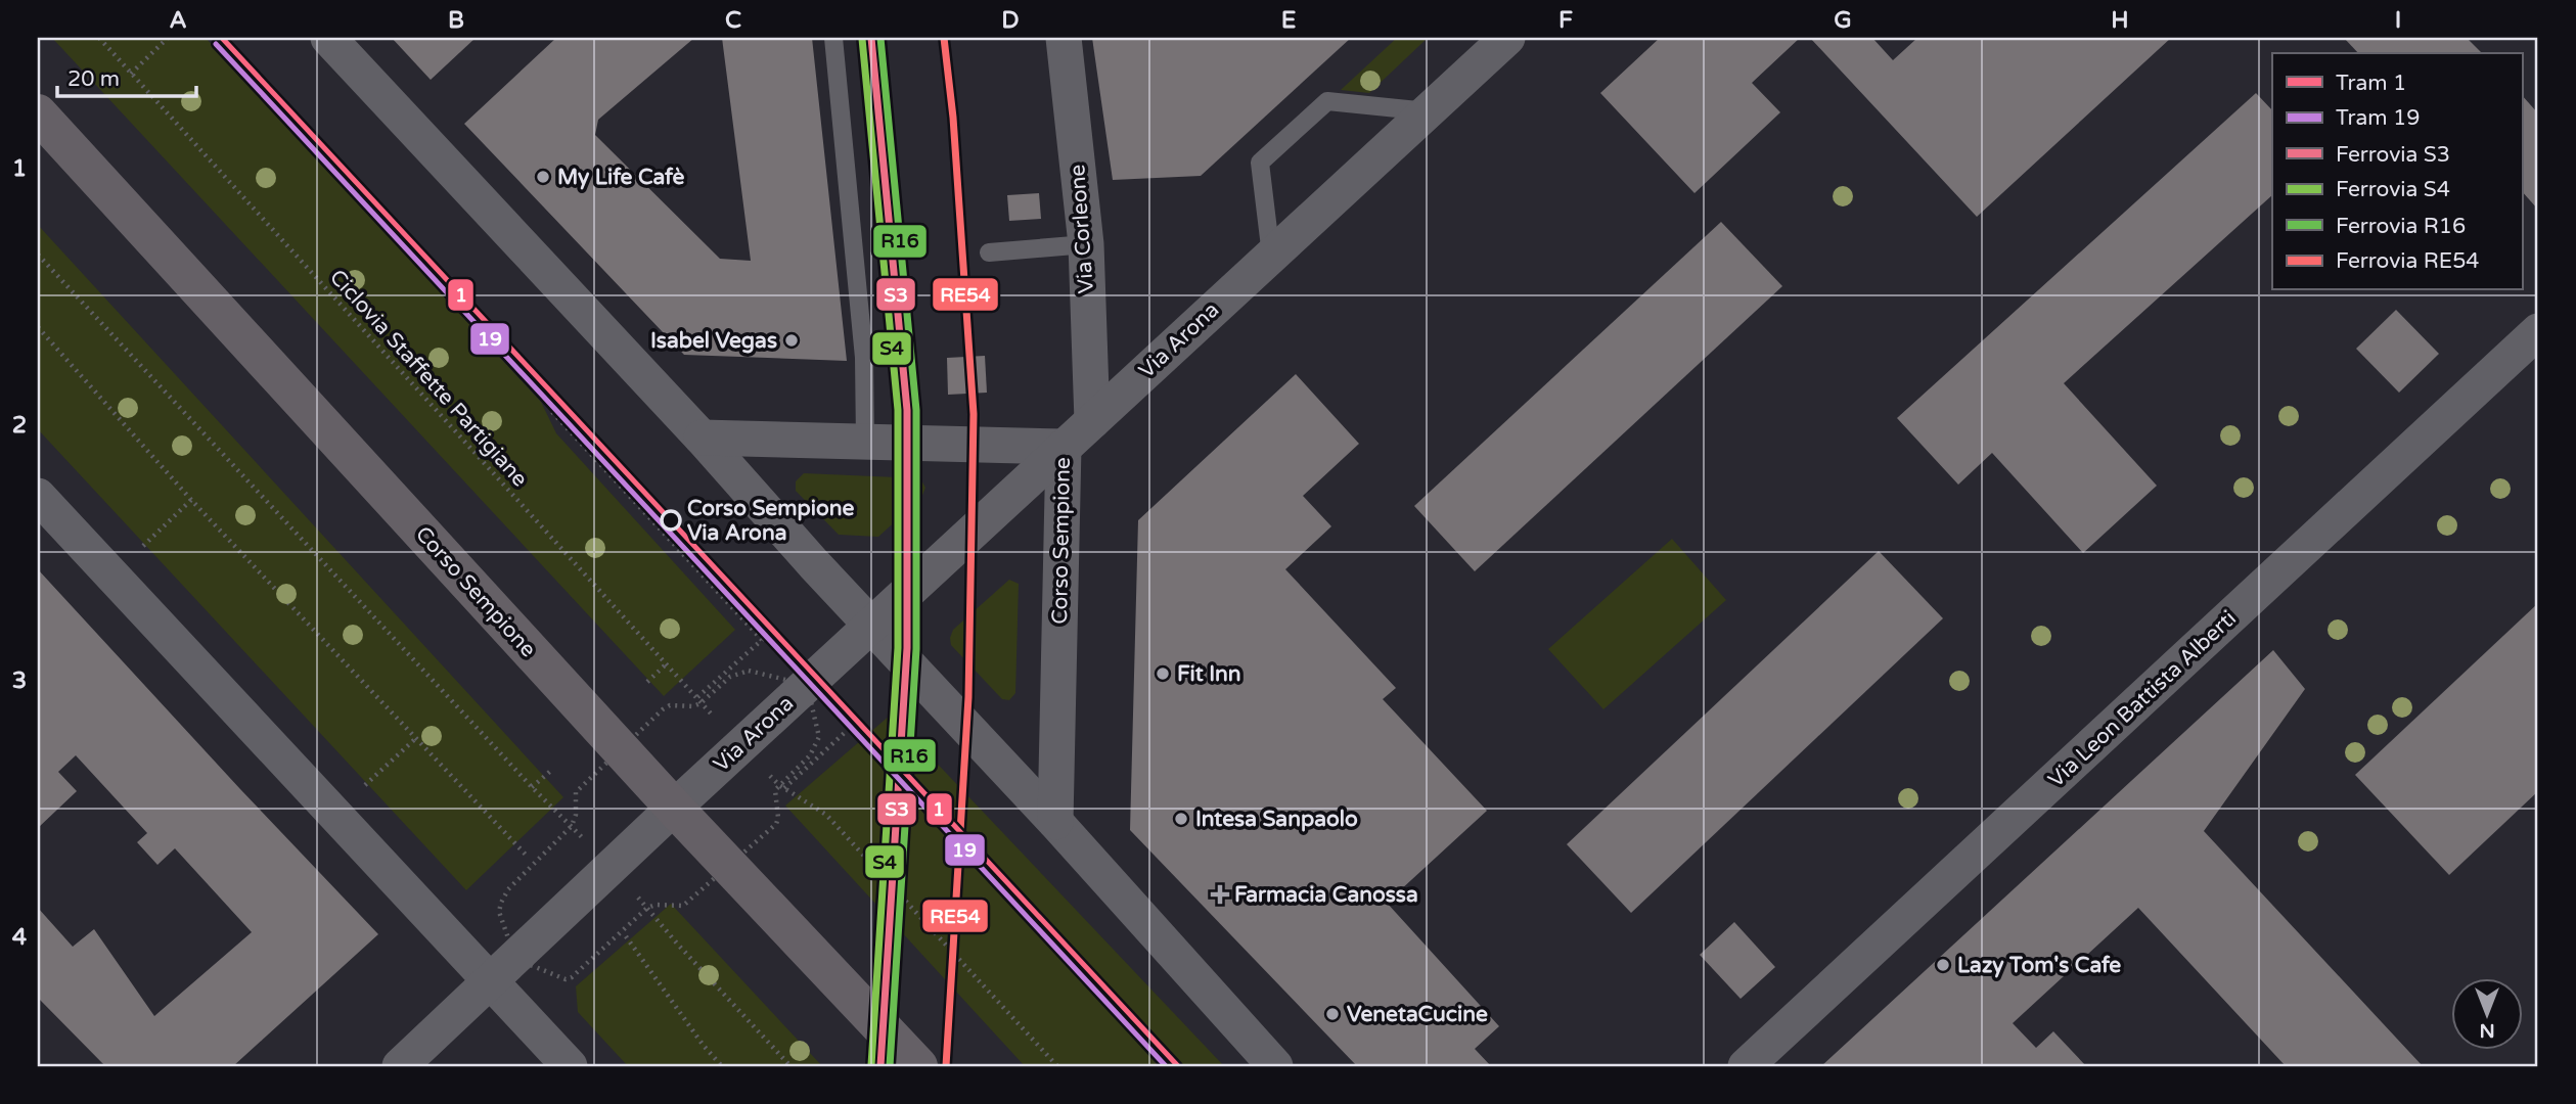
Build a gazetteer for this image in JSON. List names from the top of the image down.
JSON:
{
  "streets": {
    "main road": ["Corso Sempione"],
    "street": ["Via Corleone", "Via Arona", "Via Leon Battista Alberti"],
    "path": ["Ciclovia Staffette Partigiane"]
  },
  "crossings": [
    ["Via Corleone", "Via Arona"],
    ["Via Arona", "Corso Sempione"]
  ],
  "places": {
    "other": [
      "My Life Cafè",
      "Isabel Vegas",
      "Corso Sempione Via Arona",
      "Fit Inn",
      "Intesa Sanpaolo",
      "Lazy Tom's Cafe",
      "VenetaCucine"
    ],
    "health": ["Farmacia Canossa"]
  },
  "lines": [
    "tram line 1",
    "rail line S3",
    "rail line R16",
    "rail line RE54",
    "rail line S4",
    "tram line 19"
  ],
  "legend": [
    "Tram 1",
    "Tram 19",
    "Ferrovia S3",
    "Ferrovia S4",
    "Ferrovia R16",
    "Ferrovia RE54"
  ],
  "scale_bar": "20 m",
  "north": "bottom",
  "grid": {
    "columns": [
      "A",
      "B",
      "C",
      "D",
      "E",
      "F",
      "G",
      "H",
      "I"
    ],
    "rows": [
      "1",
      "2",
      "3",
      "4"
    ]
  }
}
